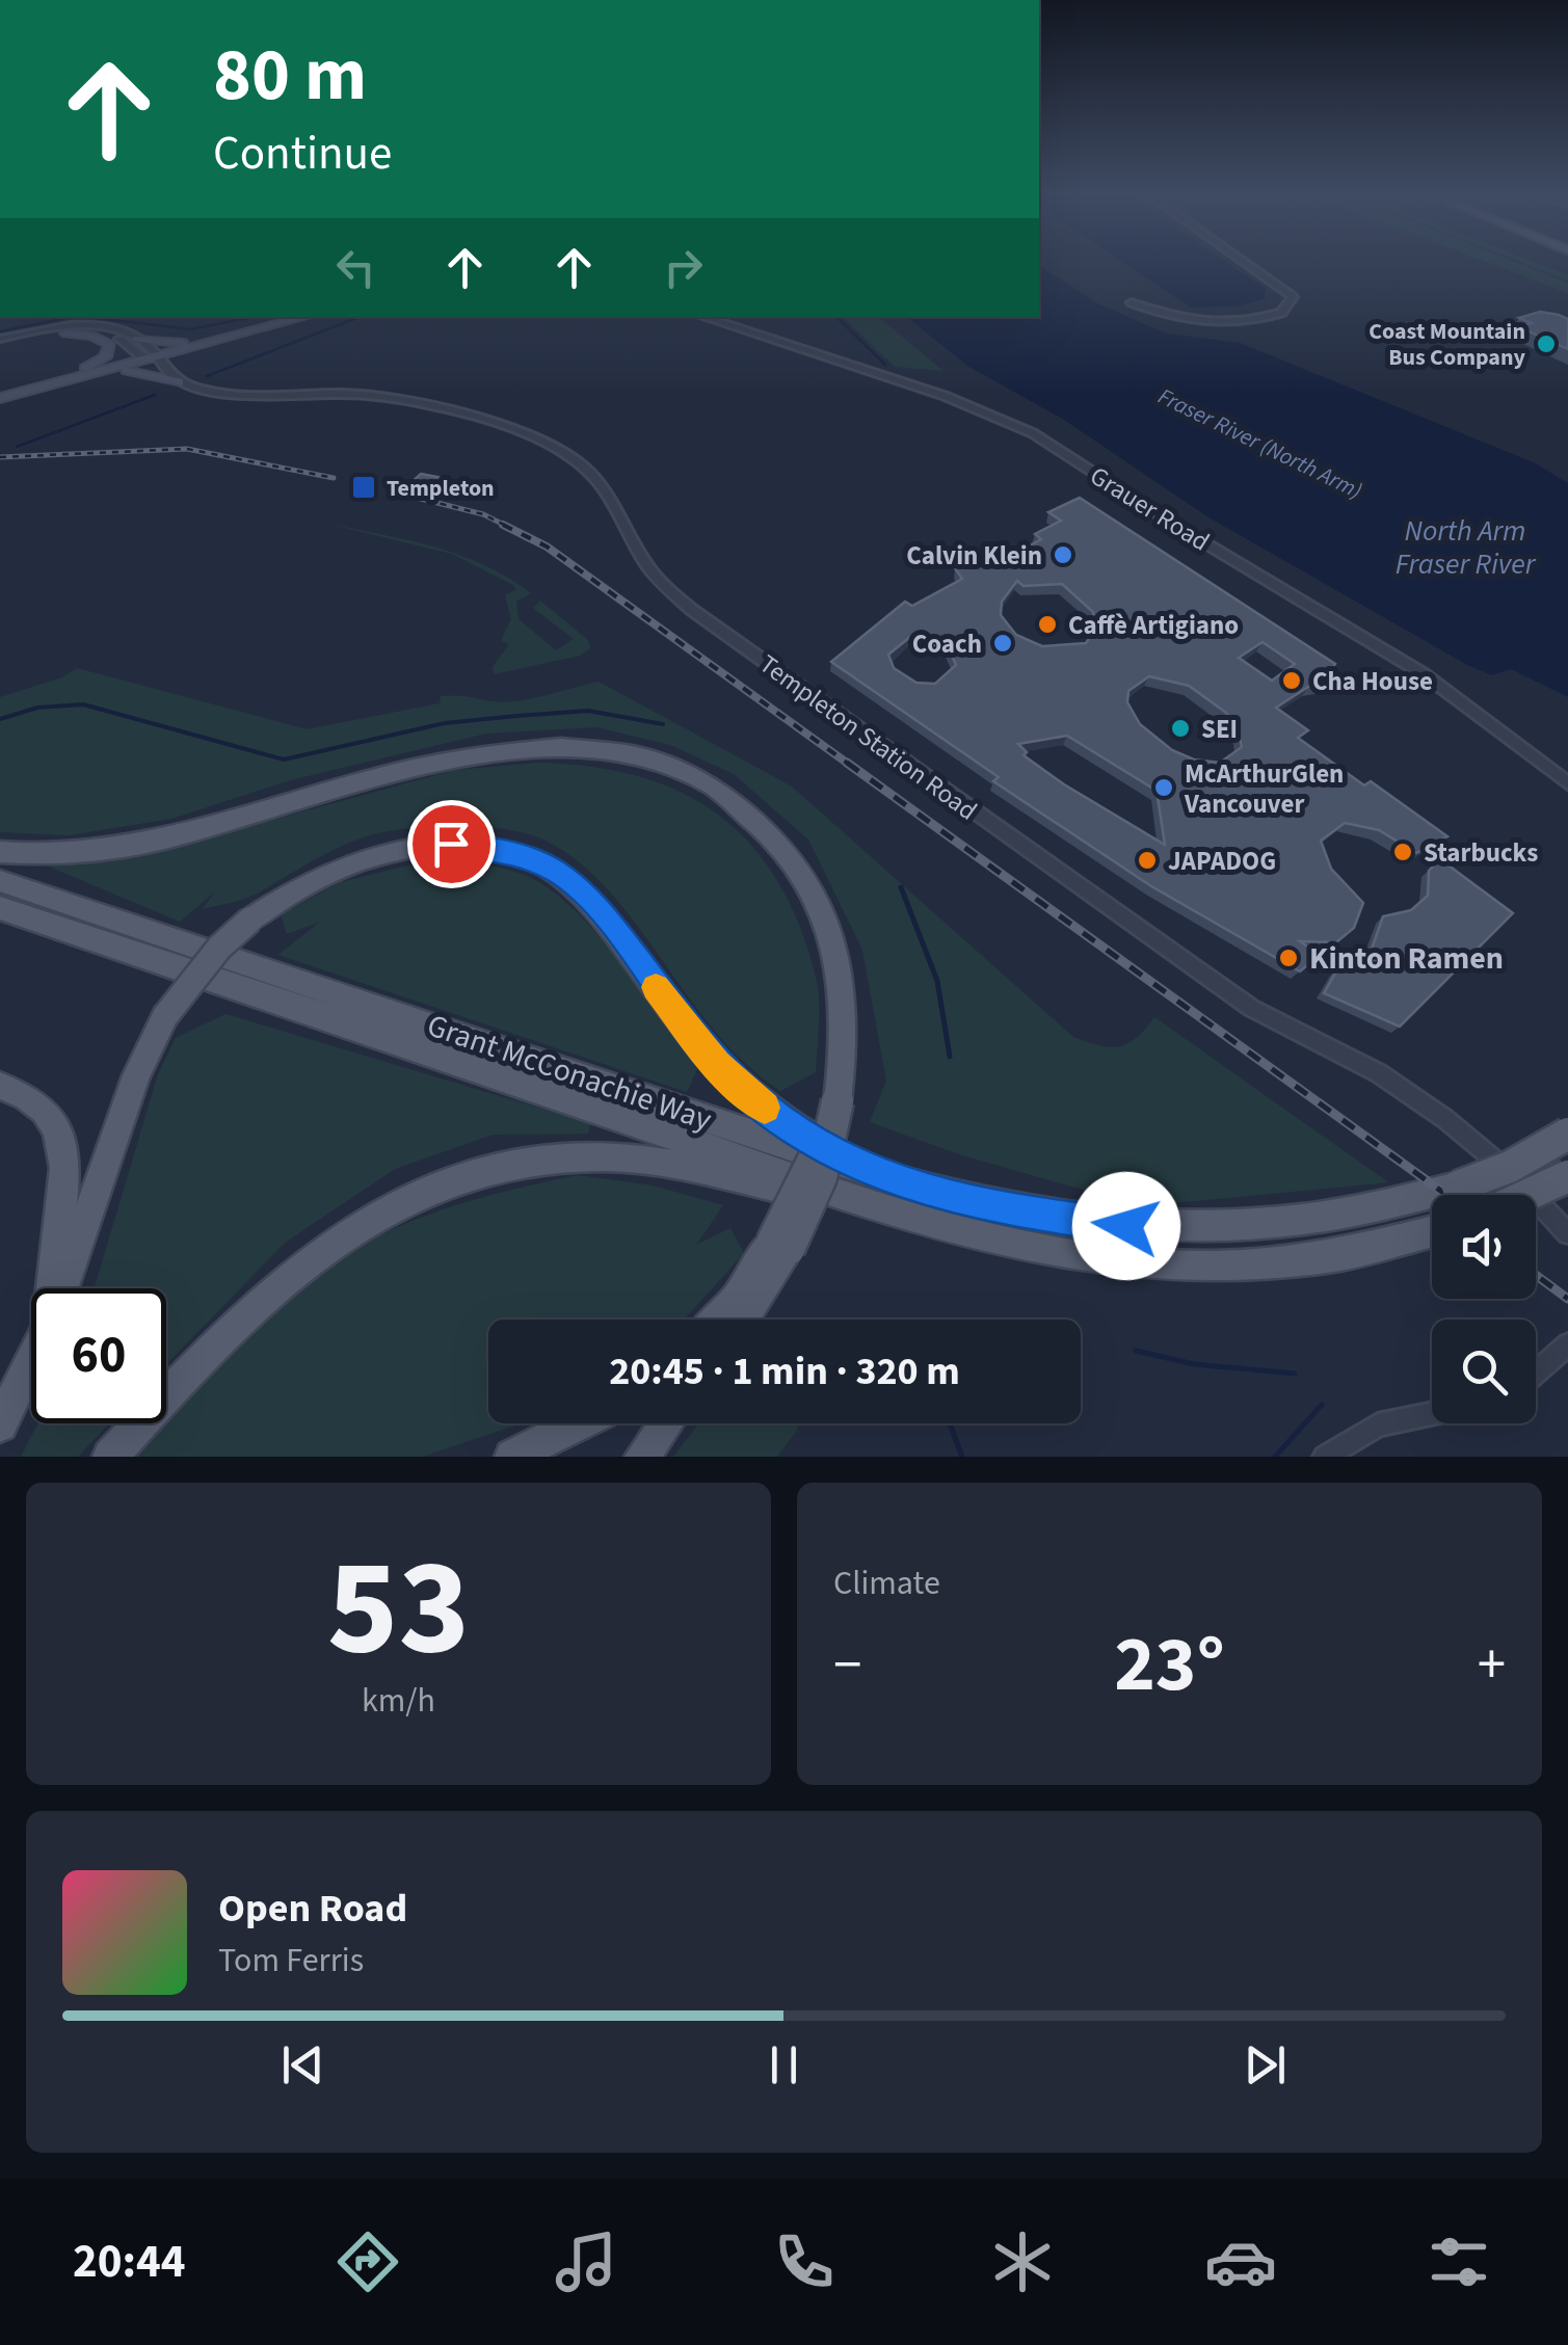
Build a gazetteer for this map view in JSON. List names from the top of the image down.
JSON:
{
  "streets": {
    "main road": ["Grant McConachie Way"],
    "street": ["Grauer Road", "Templeton Station Road"]
  },
  "water": ["Fraser River (North Arm)", "North Arm Fraser River"],
  "places": {
    "other": [
      "Coast Mountain Bus Company",
      "Calvin Klein",
      "Caffè Artigiano",
      "Coach",
      "Cha House",
      "SEI",
      "McArthurGlen Vancouver",
      "Starbucks",
      "JAPADOG",
      "Kinton Ramen"
    ],
    "transit": ["Templeton"]
  },
  "page": {
    "turn": ["80 m", "Continue"],
    "limit": "60",
    "trip": "20:45 · 1 min · 320 m",
    "tile": [
      ["53", "km/h"],
      "Climate"
    ],
    "heat": ["−", "23°", "+"],
    "song": ["Open Road", "Tom Ferris"],
    "tabs": "20:44"
  }
}
